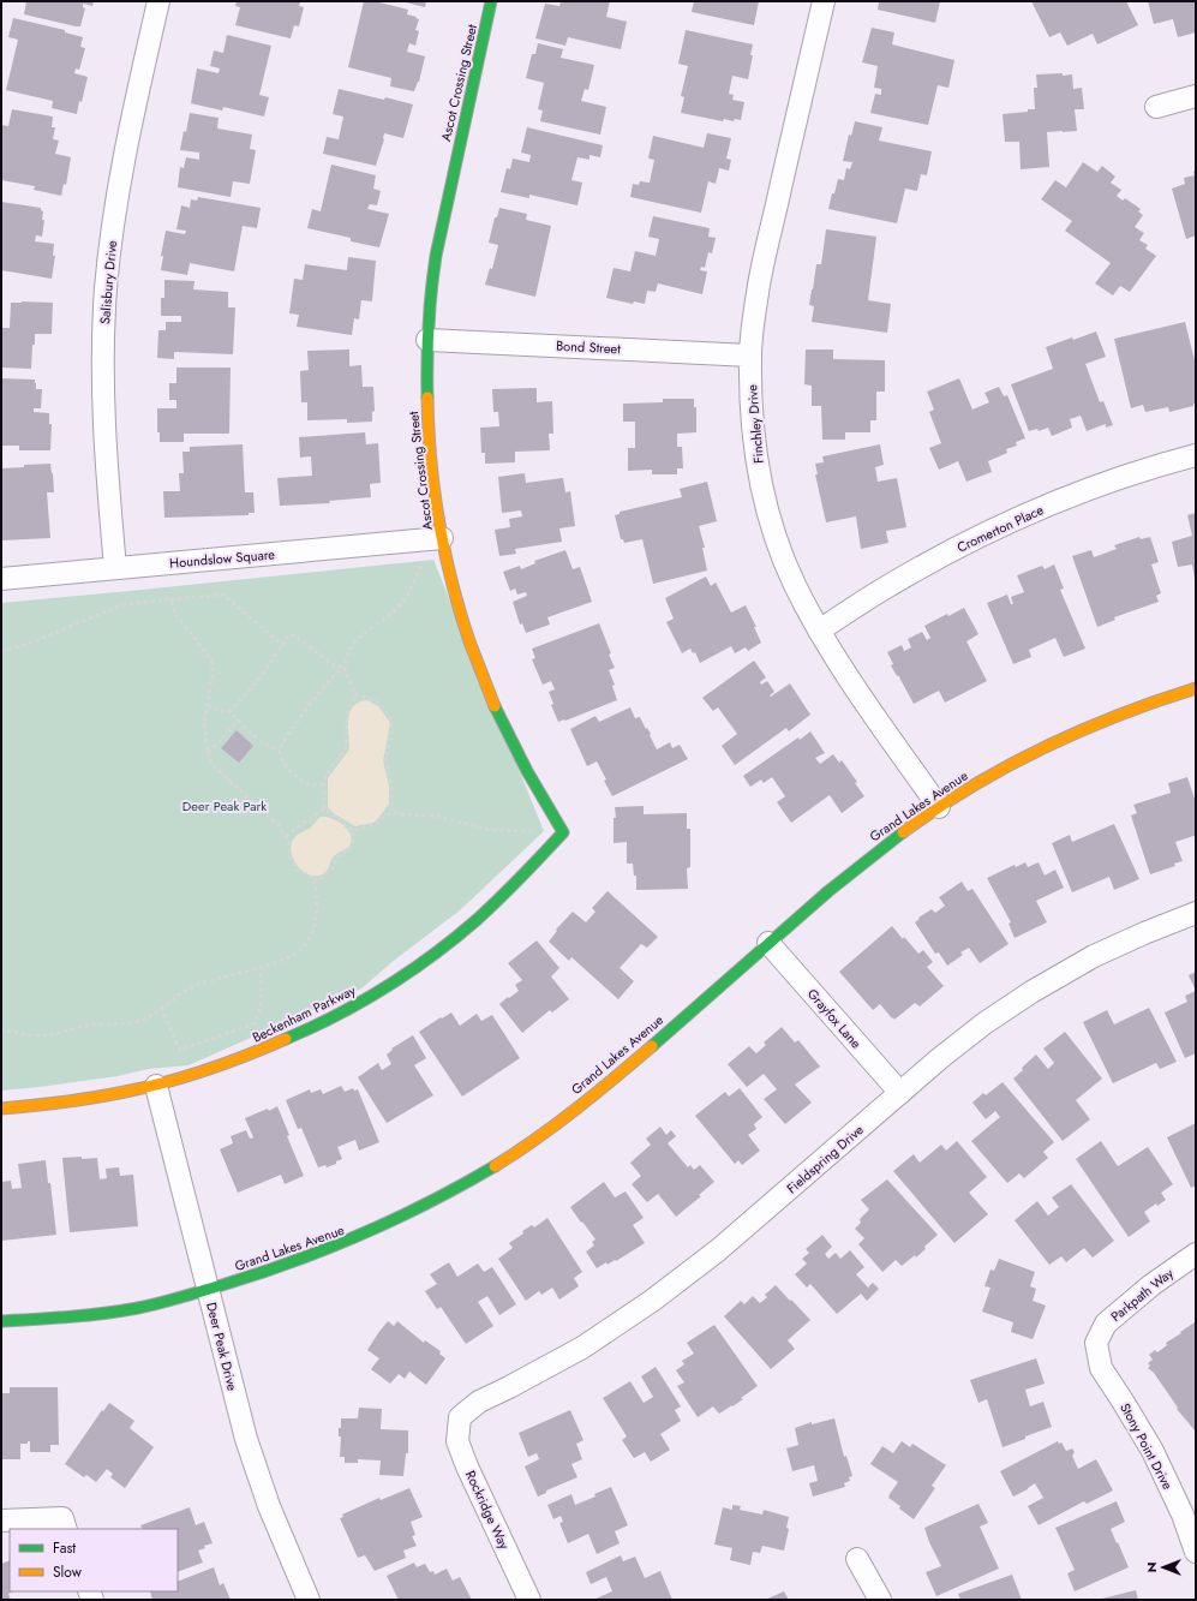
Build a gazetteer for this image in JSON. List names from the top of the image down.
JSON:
{
  "streets": {
    "street": [
      "Ascot Crossing Street",
      "Salisbury Drive",
      "Bond Street",
      "Finchley Drive",
      "Cromerton Place",
      "Houndslow Square",
      "Grand Lakes Avenue",
      "Beckenham Parkway",
      "Grayfox Lane",
      "Fieldspring Drive",
      "Parkpath Way",
      "Deer Peak Drive",
      "Stony Point Drive",
      "Rockridge Way"
    ]
  },
  "crossings": [
    ["Ascot Crossing Street", "Bond Street"],
    ["Ascot Crossing Street", "Houndslow Square"],
    ["Ascot Crossing Street", "Beckenham Parkway"],
    ["Salisbury Drive", "Houndslow Square"],
    ["Bond Street", "Finchley Drive"],
    ["Finchley Drive", "Cromerton Place"],
    ["Finchley Drive", "Grand Lakes Avenue"],
    ["Grand Lakes Avenue", "Grayfox Lane"],
    ["Grand Lakes Avenue", "Deer Peak Drive"],
    ["Beckenham Parkway", "Deer Peak Drive"],
    ["Grayfox Lane", "Fieldspring Drive"],
    ["Fieldspring Drive", "Rockridge Way"],
    ["Parkpath Way", "Stony Point Drive"]
  ],
  "parks": ["Deer Peak Park"],
  "legend": ["Fast", "Slow"],
  "north": "left"
}
